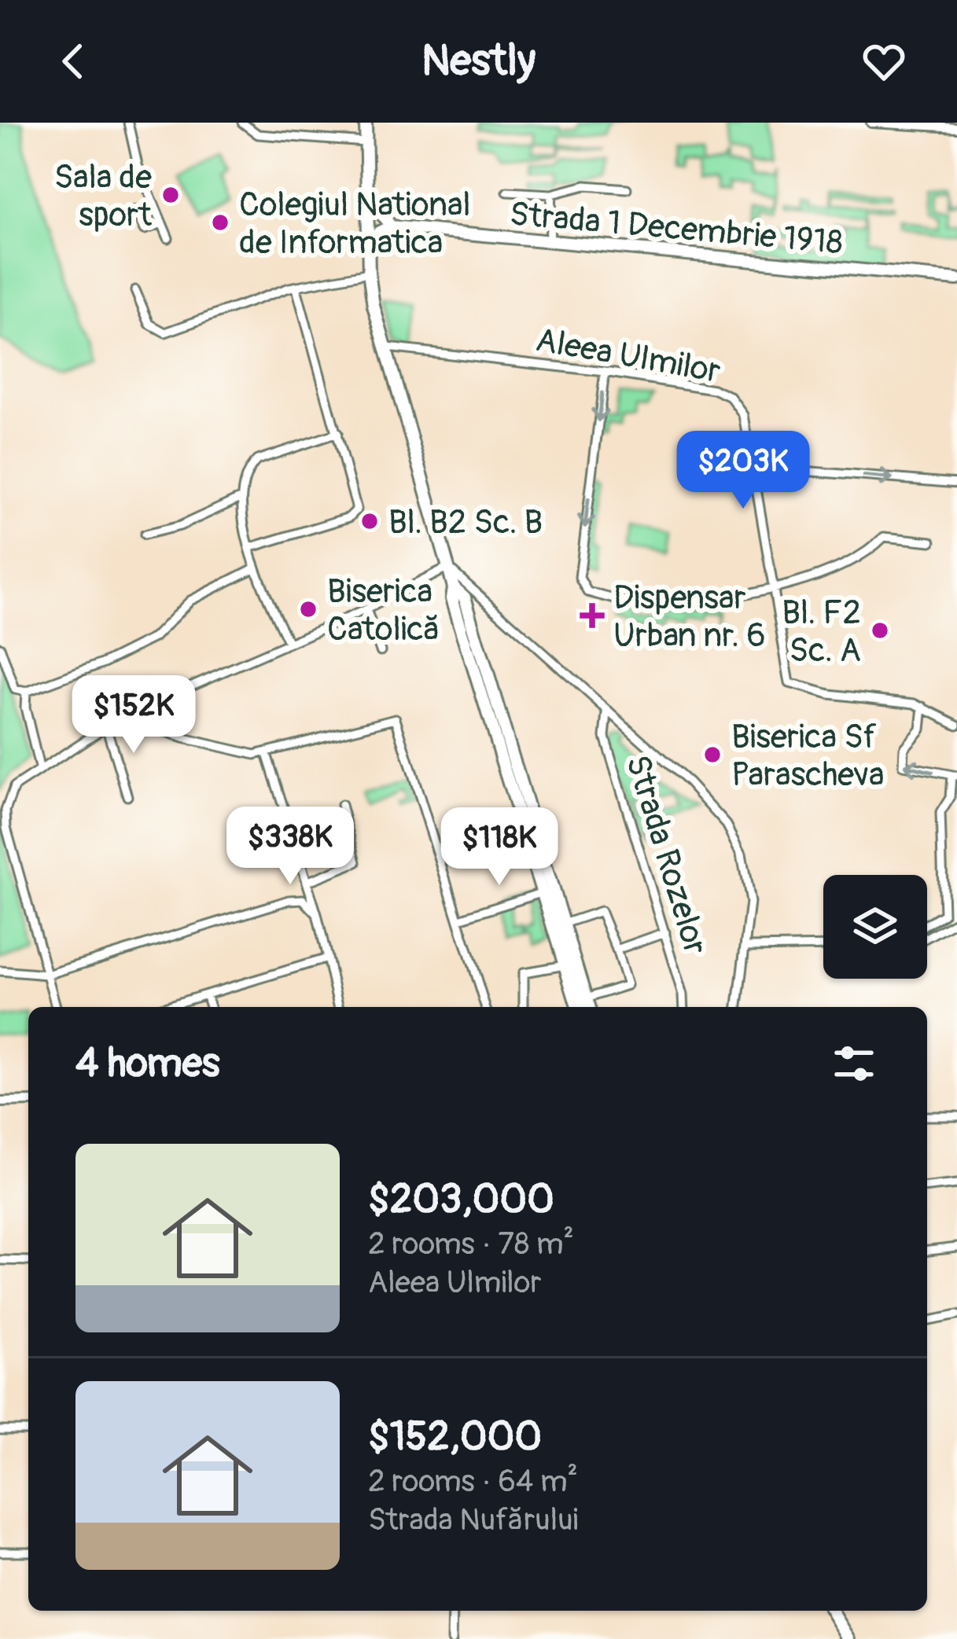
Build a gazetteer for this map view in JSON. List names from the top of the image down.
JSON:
{
  "streets": {
    "main road": ["Strada 1 Decembrie 1918"],
    "street": ["Aleea Ulmilor", "Strada Rozelor"]
  },
  "places": {
    "other": [
      "Sala de sport",
      "Colegiul National de Informatica",
      "Bl. B2 Sc. B",
      "Biserica Catolică",
      "Bl. F2 Sc. A",
      "Biserica Sf Parascheva"
    ],
    "health": ["Dispensar Urban nr. 6"]
  },
  "page": {
    "header": "Nestly",
    "price": [
      "$203K",
      "$152K",
      "$338K",
      "$118K"
    ],
    "heading": "4 homes",
    "list": [
      {
        "name": "$203,000",
        "note": "2 rooms · 78 m² · Aleea Ulmilor"
      },
      {
        "name": "$152,000",
        "note": "2 rooms · 64 m² · Strada Nufărului"
      }
    ]
  }
}
